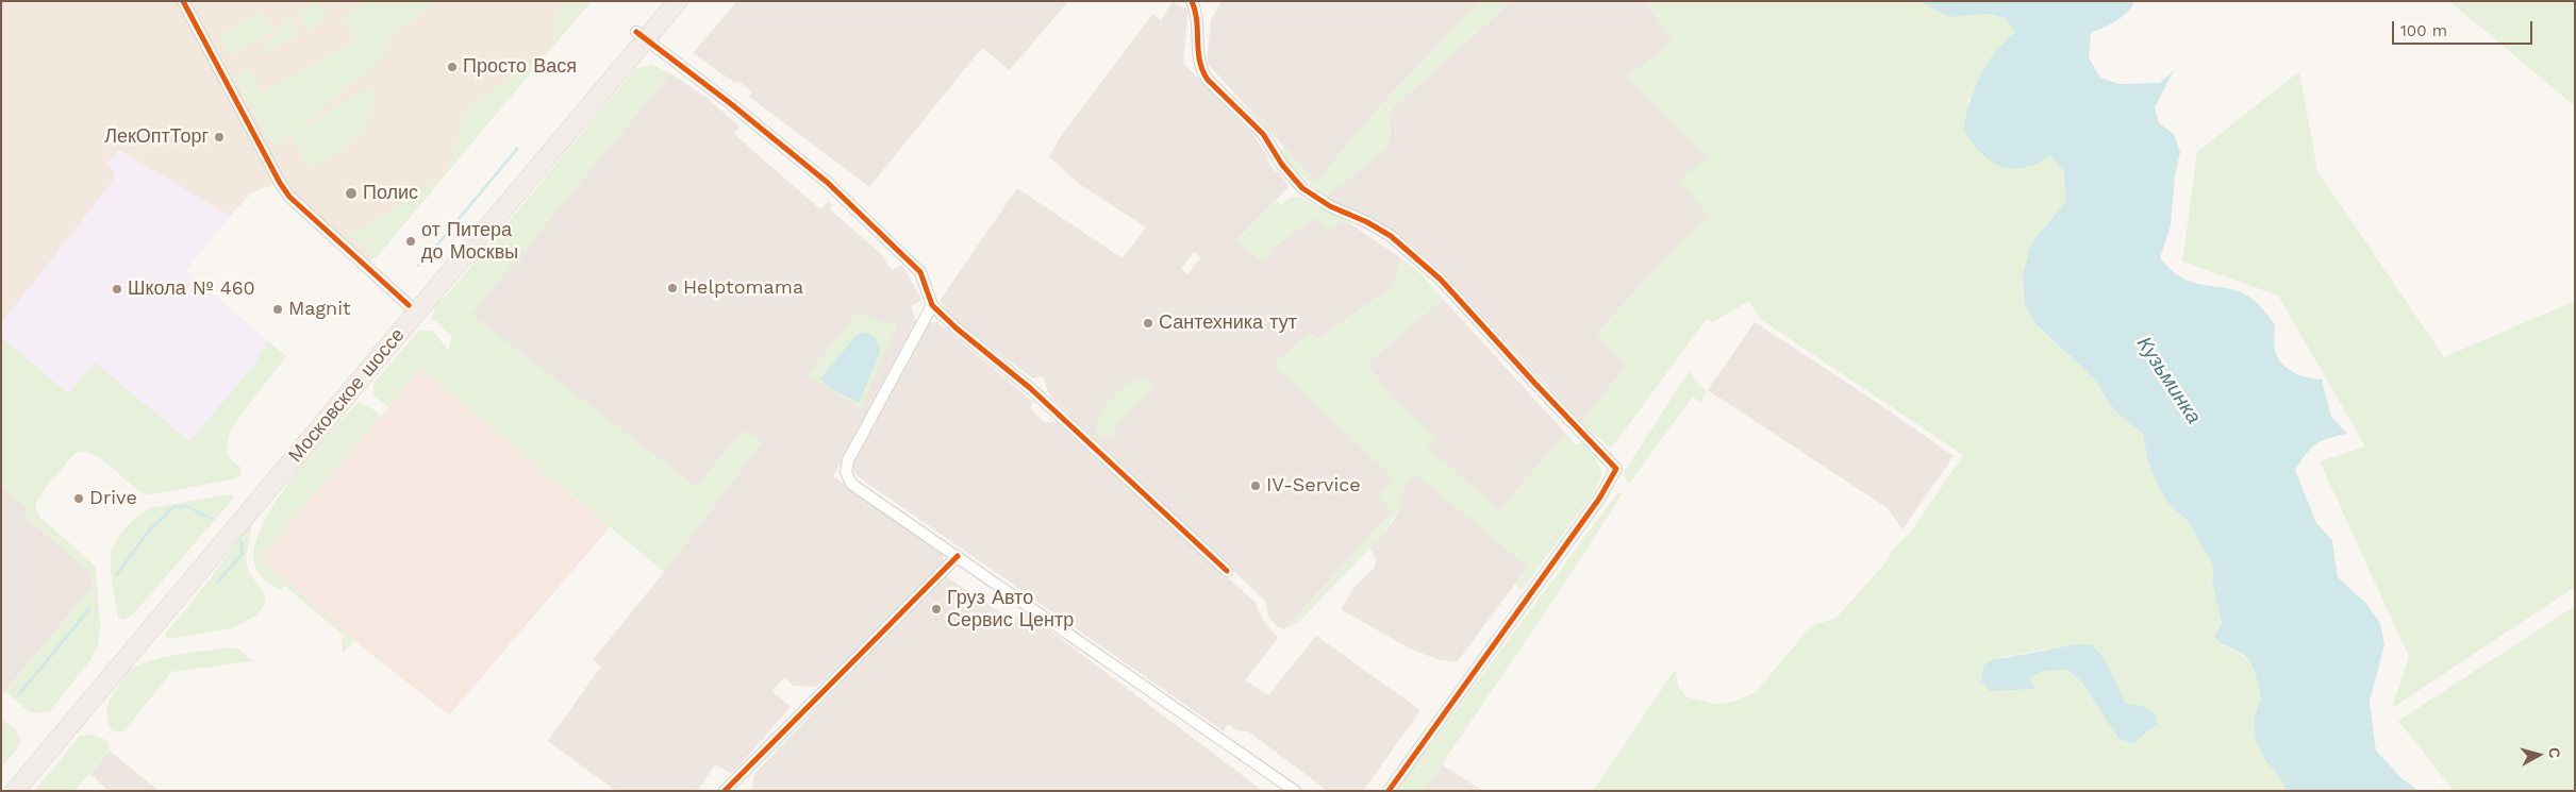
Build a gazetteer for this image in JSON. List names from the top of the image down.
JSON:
{
  "streets": {
    "highway": ["Московское шоссе"]
  },
  "water": ["Кузьминка"],
  "places": [
    "Просто Вася",
    "ЛекОптТорг",
    "Полис",
    "от Питера до Москвы",
    "Helptomama",
    "Школа № 460",
    "Magnit",
    "Сантехника тут",
    "IV-Service",
    "Drive",
    "Груз Авто Сервис Центр"
  ],
  "scale_bar": "100 m",
  "north": "right"
}
